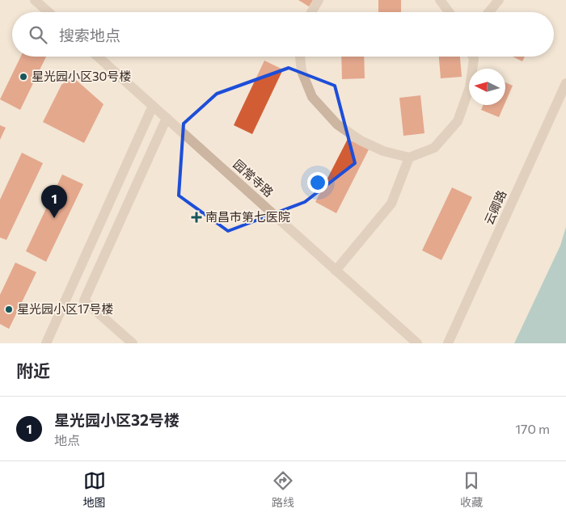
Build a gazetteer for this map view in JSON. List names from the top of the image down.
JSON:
{
  "streets": {
    "street": ["园常寺路", "云卿路"]
  },
  "places": {
    "other": ["星光园小区30号楼", "星光园小区17号楼"],
    "health": ["南昌市第七医院"]
  },
  "north": "left",
  "page": {
    "search": "搜索地点",
    "pins": "1",
    "heading": "附近",
    "list": [
      {
        "mark": "1",
        "name": "星光园小区32号楼",
        "note": "地点",
        "value": "170 m"
      }
    ],
    "nav": ["地图", "路线", "收藏"]
  }
}
